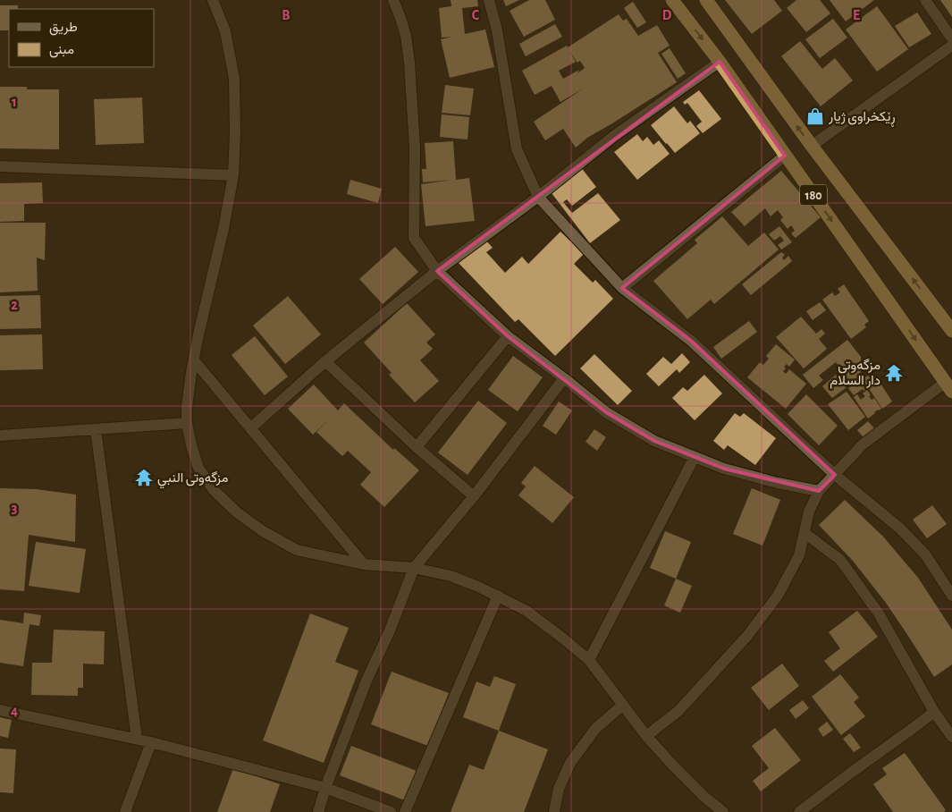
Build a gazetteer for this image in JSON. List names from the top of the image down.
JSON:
{
  "streets": {
    "highway": ["180"]
  },
  "places": {
    "shop": ["ڕێکخراوی ژیار"],
    "temple": ["مزگەوتی دار السلام", "مزگەوتی النبي"]
  },
  "legend": ["طريق", "مبنى"],
  "grid": {
    "columns": [
      "B",
      "C",
      "D",
      "E"
    ],
    "rows": [
      "1",
      "2",
      "3",
      "4"
    ]
  }
}
